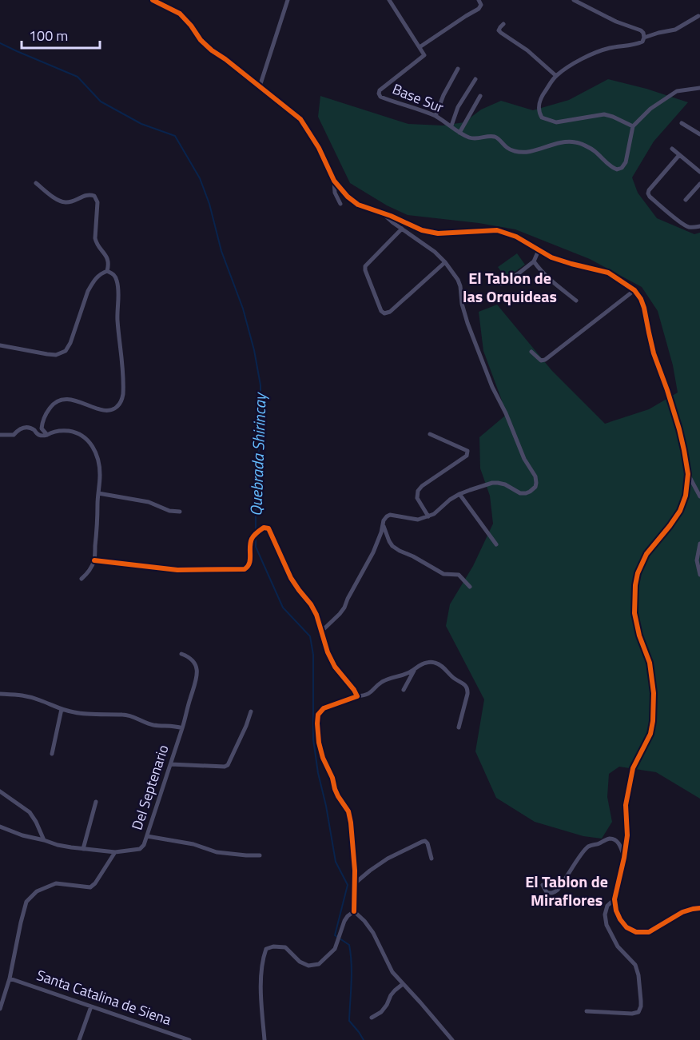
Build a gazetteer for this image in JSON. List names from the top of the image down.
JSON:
{
  "streets": {
    "street": ["Base Sur", "Del Septenario", "Santa Catalina de Siena"]
  },
  "districts": ["El Tablon de las Orquideas", "El Tablon de Miraflores"],
  "water": ["Quebrada Shirincay"],
  "scale_bar": "100 m"
}
